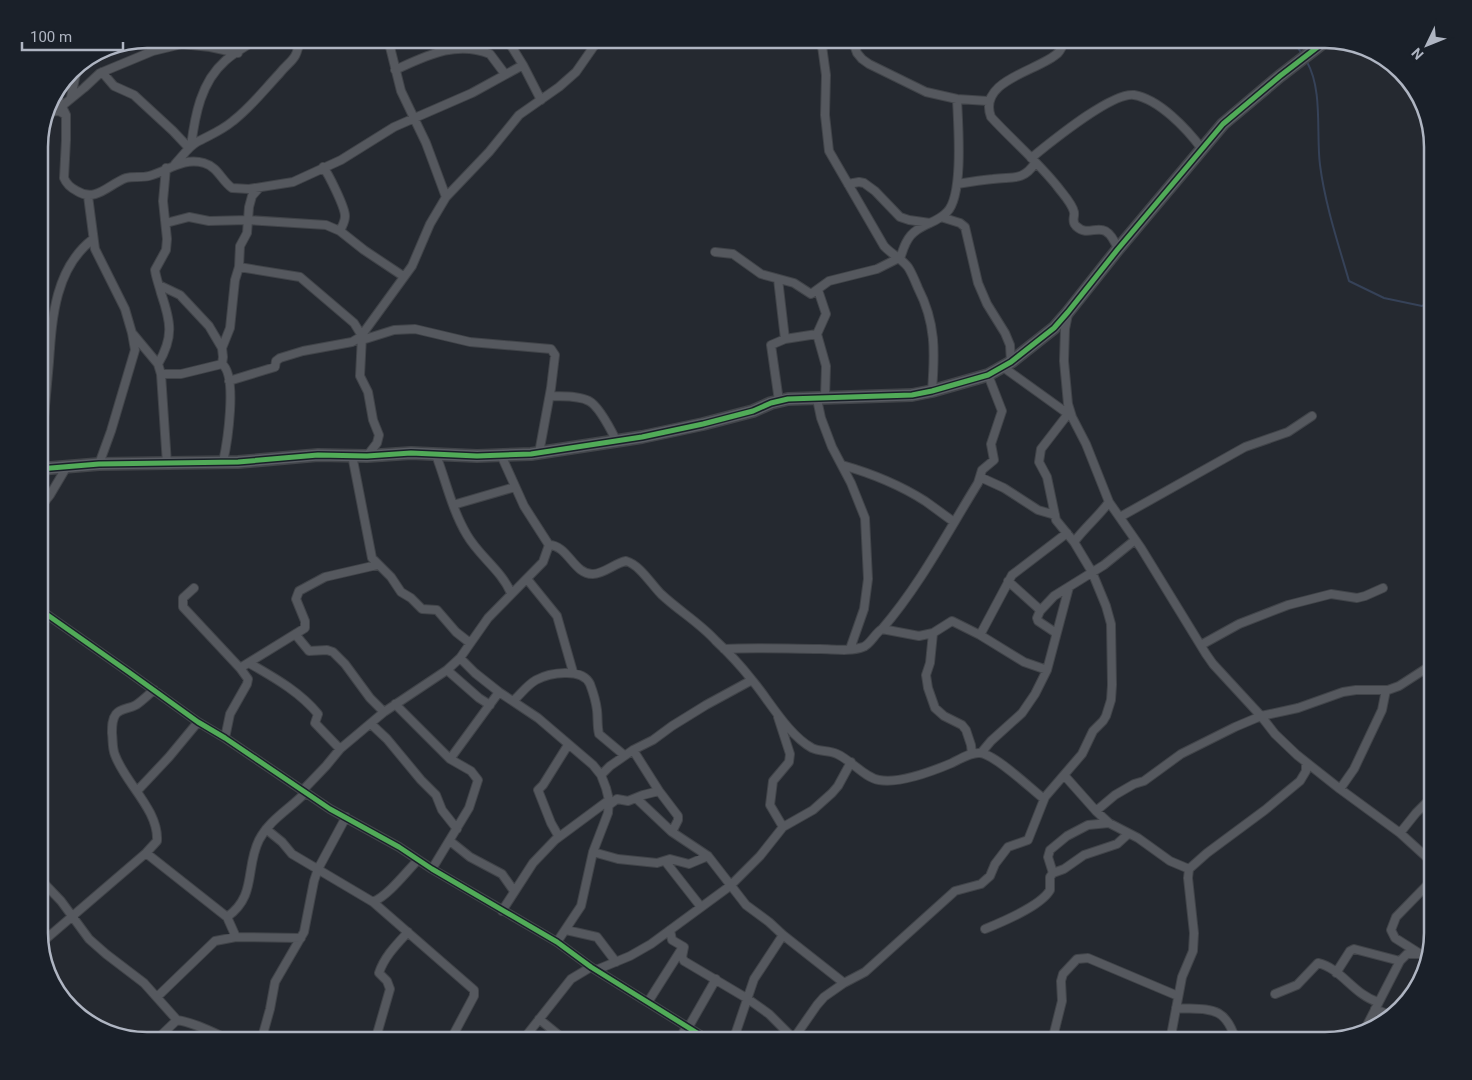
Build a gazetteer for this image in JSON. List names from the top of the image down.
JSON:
{
  "scale_bar": "100 m",
  "north": "bottom left"
}
